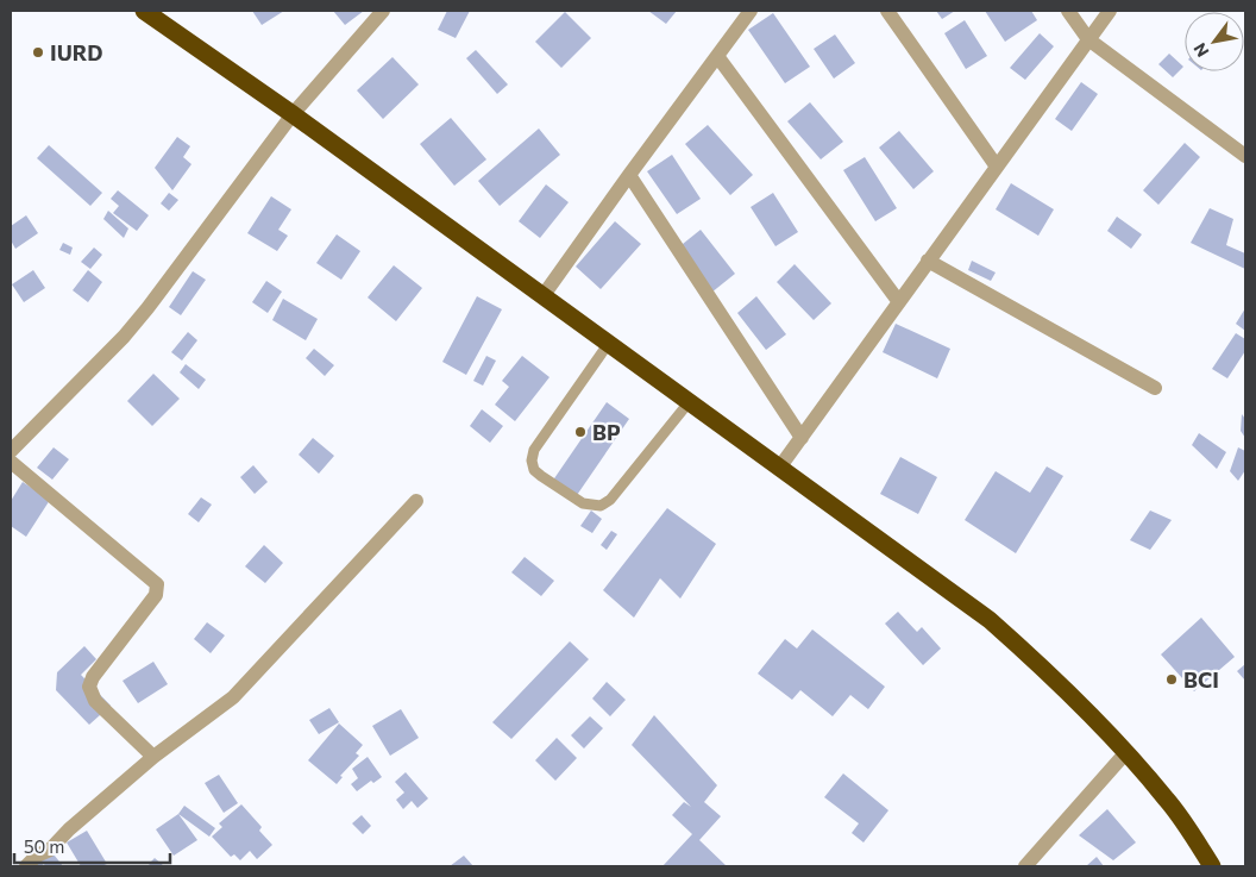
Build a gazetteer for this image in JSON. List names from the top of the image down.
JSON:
{
  "places": ["IURD", "BP", "BCI"],
  "scale_bar": "50 m",
  "north": "bottom left"
}
